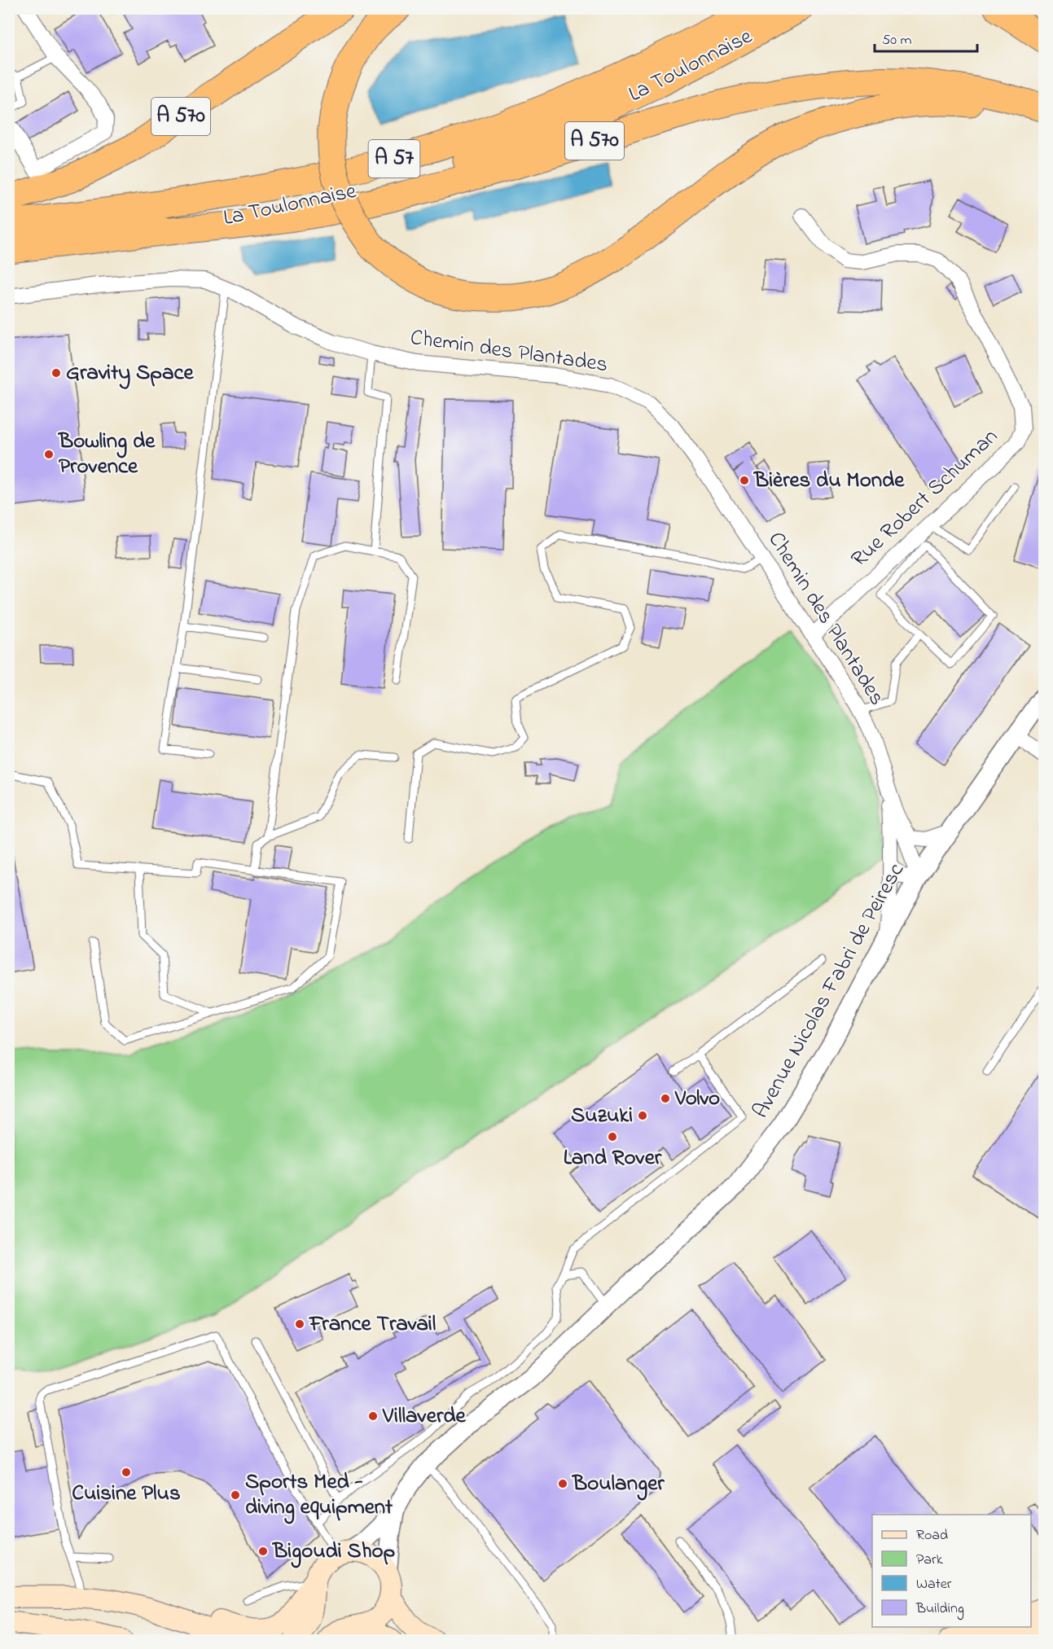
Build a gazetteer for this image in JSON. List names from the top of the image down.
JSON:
{
  "streets": {
    "highway": ["La Toulonnaise", "A 570", "A 57"],
    "street": ["Chemin des Plantades", "Rue Robert Schuman", "Avenue Nicolas Fabri de Peiresc"]
  },
  "crossings": [
    ["La Toulonnaise", "A 570"],
    ["Chemin des Plantades", "Rue Robert Schuman"]
  ],
  "places": [
    "Gravity Space",
    "Bowling de Provence",
    "Bières du Monde",
    "Volvo",
    "Suzuki",
    "Land Rover",
    "France Travail",
    "Villaverde",
    "Cuisine Plus",
    "Boulanger",
    "Sports Med - diving equipment",
    "Bigoudi Shop"
  ],
  "legend": [
    "Road",
    "Park",
    "Water",
    "Building"
  ],
  "scale_bar": "50 m"
}
